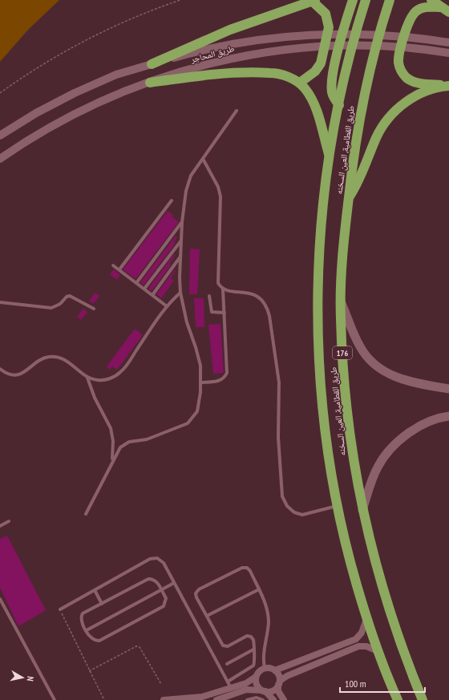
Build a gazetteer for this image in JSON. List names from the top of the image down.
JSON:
{
  "streets": {
    "highway": ["طريق القطامية, العين السخنه", "176"],
    "street": ["طريق المحاجر"]
  },
  "scale_bar": "100 m",
  "north": "right"
}
